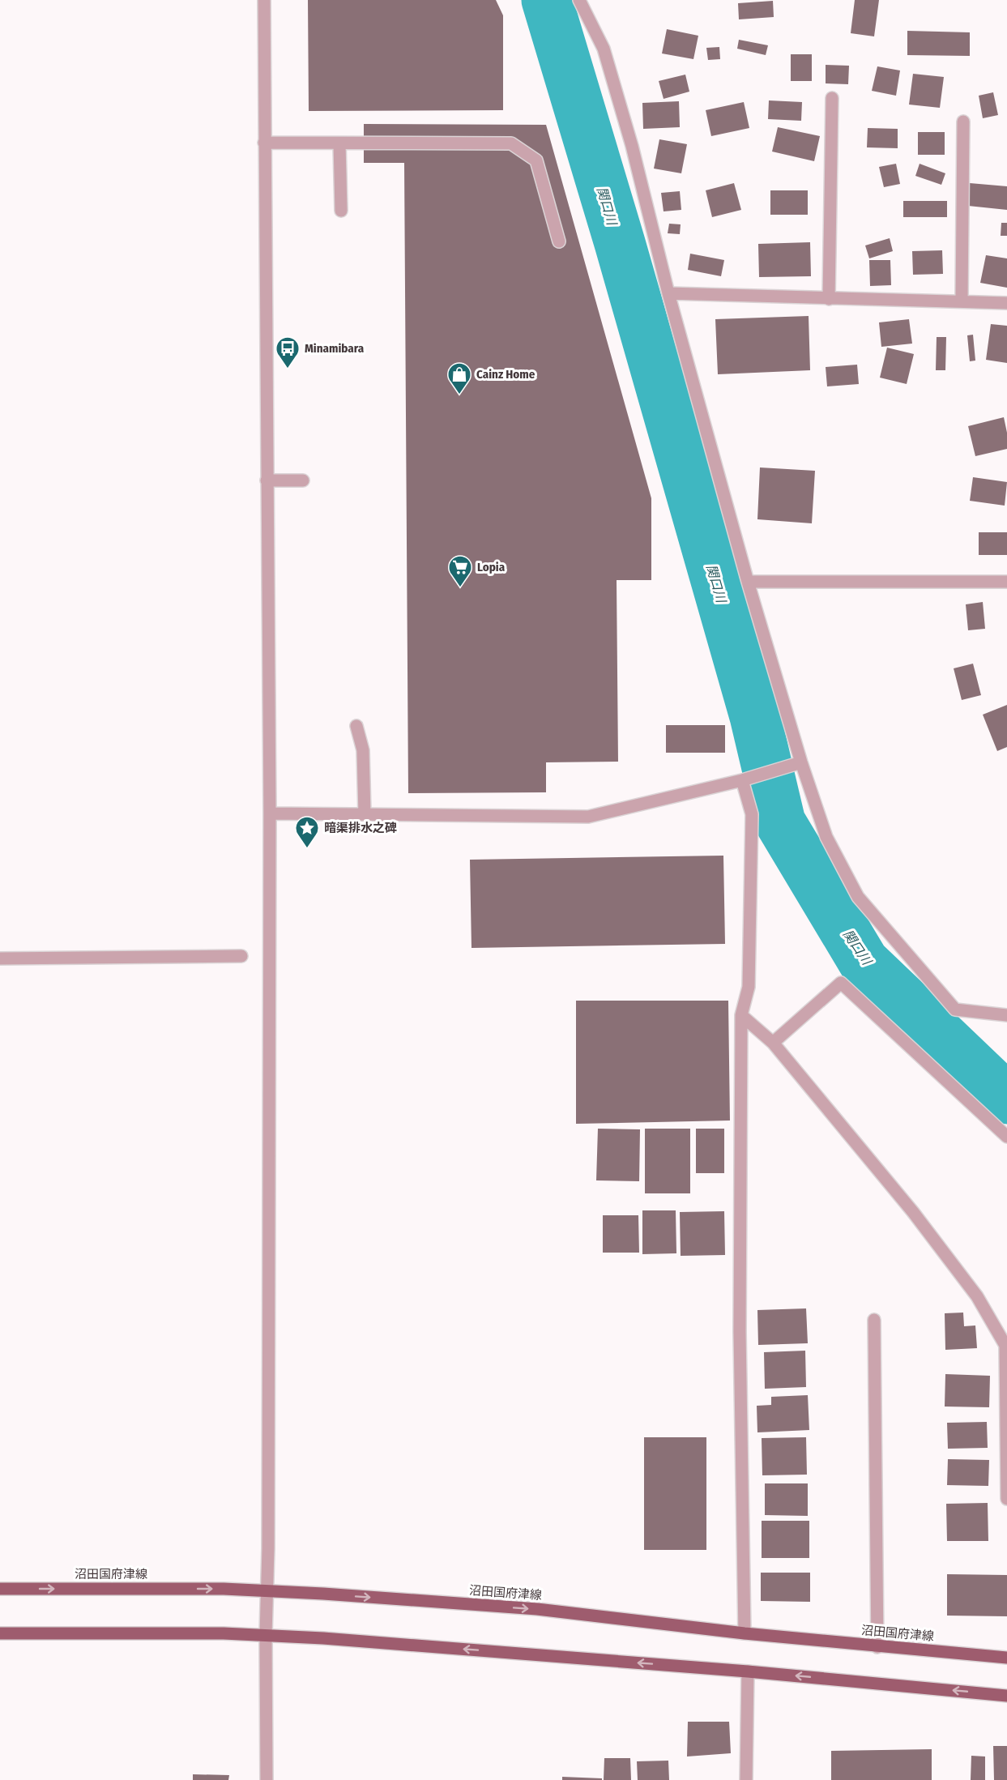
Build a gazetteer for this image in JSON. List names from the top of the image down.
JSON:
{
  "streets": {
    "main road": ["沼田国府津線"]
  },
  "water": ["関口川"],
  "places": {
    "bus stop": ["Minamibara"],
    "shop": ["Cainz Home"],
    "supermarket": ["Lopia"],
    "place": ["暗渠排水之碑"]
  }
}
